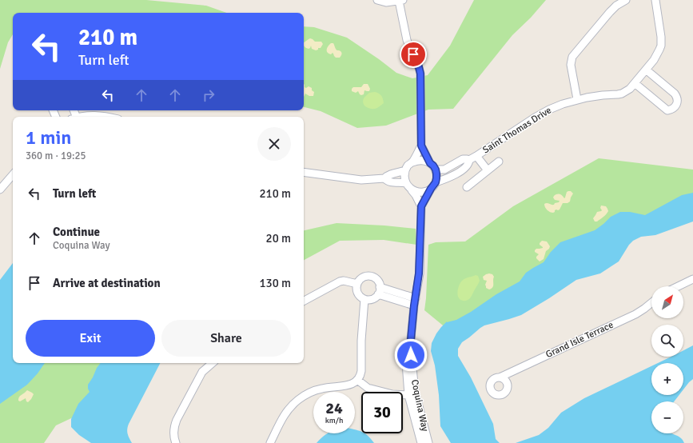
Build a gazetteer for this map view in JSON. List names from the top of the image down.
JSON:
{
  "streets": {
    "street": ["Saint Thomas Drive", "Grand Isle Terrace", "Coquina Way"]
  },
  "crossings": [
    ["Saint Thomas Drive", "Coquina Way"]
  ],
  "north": "top right",
  "page": {
    "turn": ["210 m", "Turn left"],
    "heading": ["1 min", "360 m · 19:25"],
    "list": [
      {
        "name": "Turn left",
        "value": "210 m"
      },
      {
        "name": "Continue",
        "note": "Coquina Way",
        "value": "20 m"
      },
      {
        "name": "Arrive at destination",
        "value": "130 m"
      }
    ],
    "map_buttons": ["+", "−"],
    "buttons": ["Exit", "Share"],
    "speed": "24 km/h",
    "limit": "30"
  }
}
